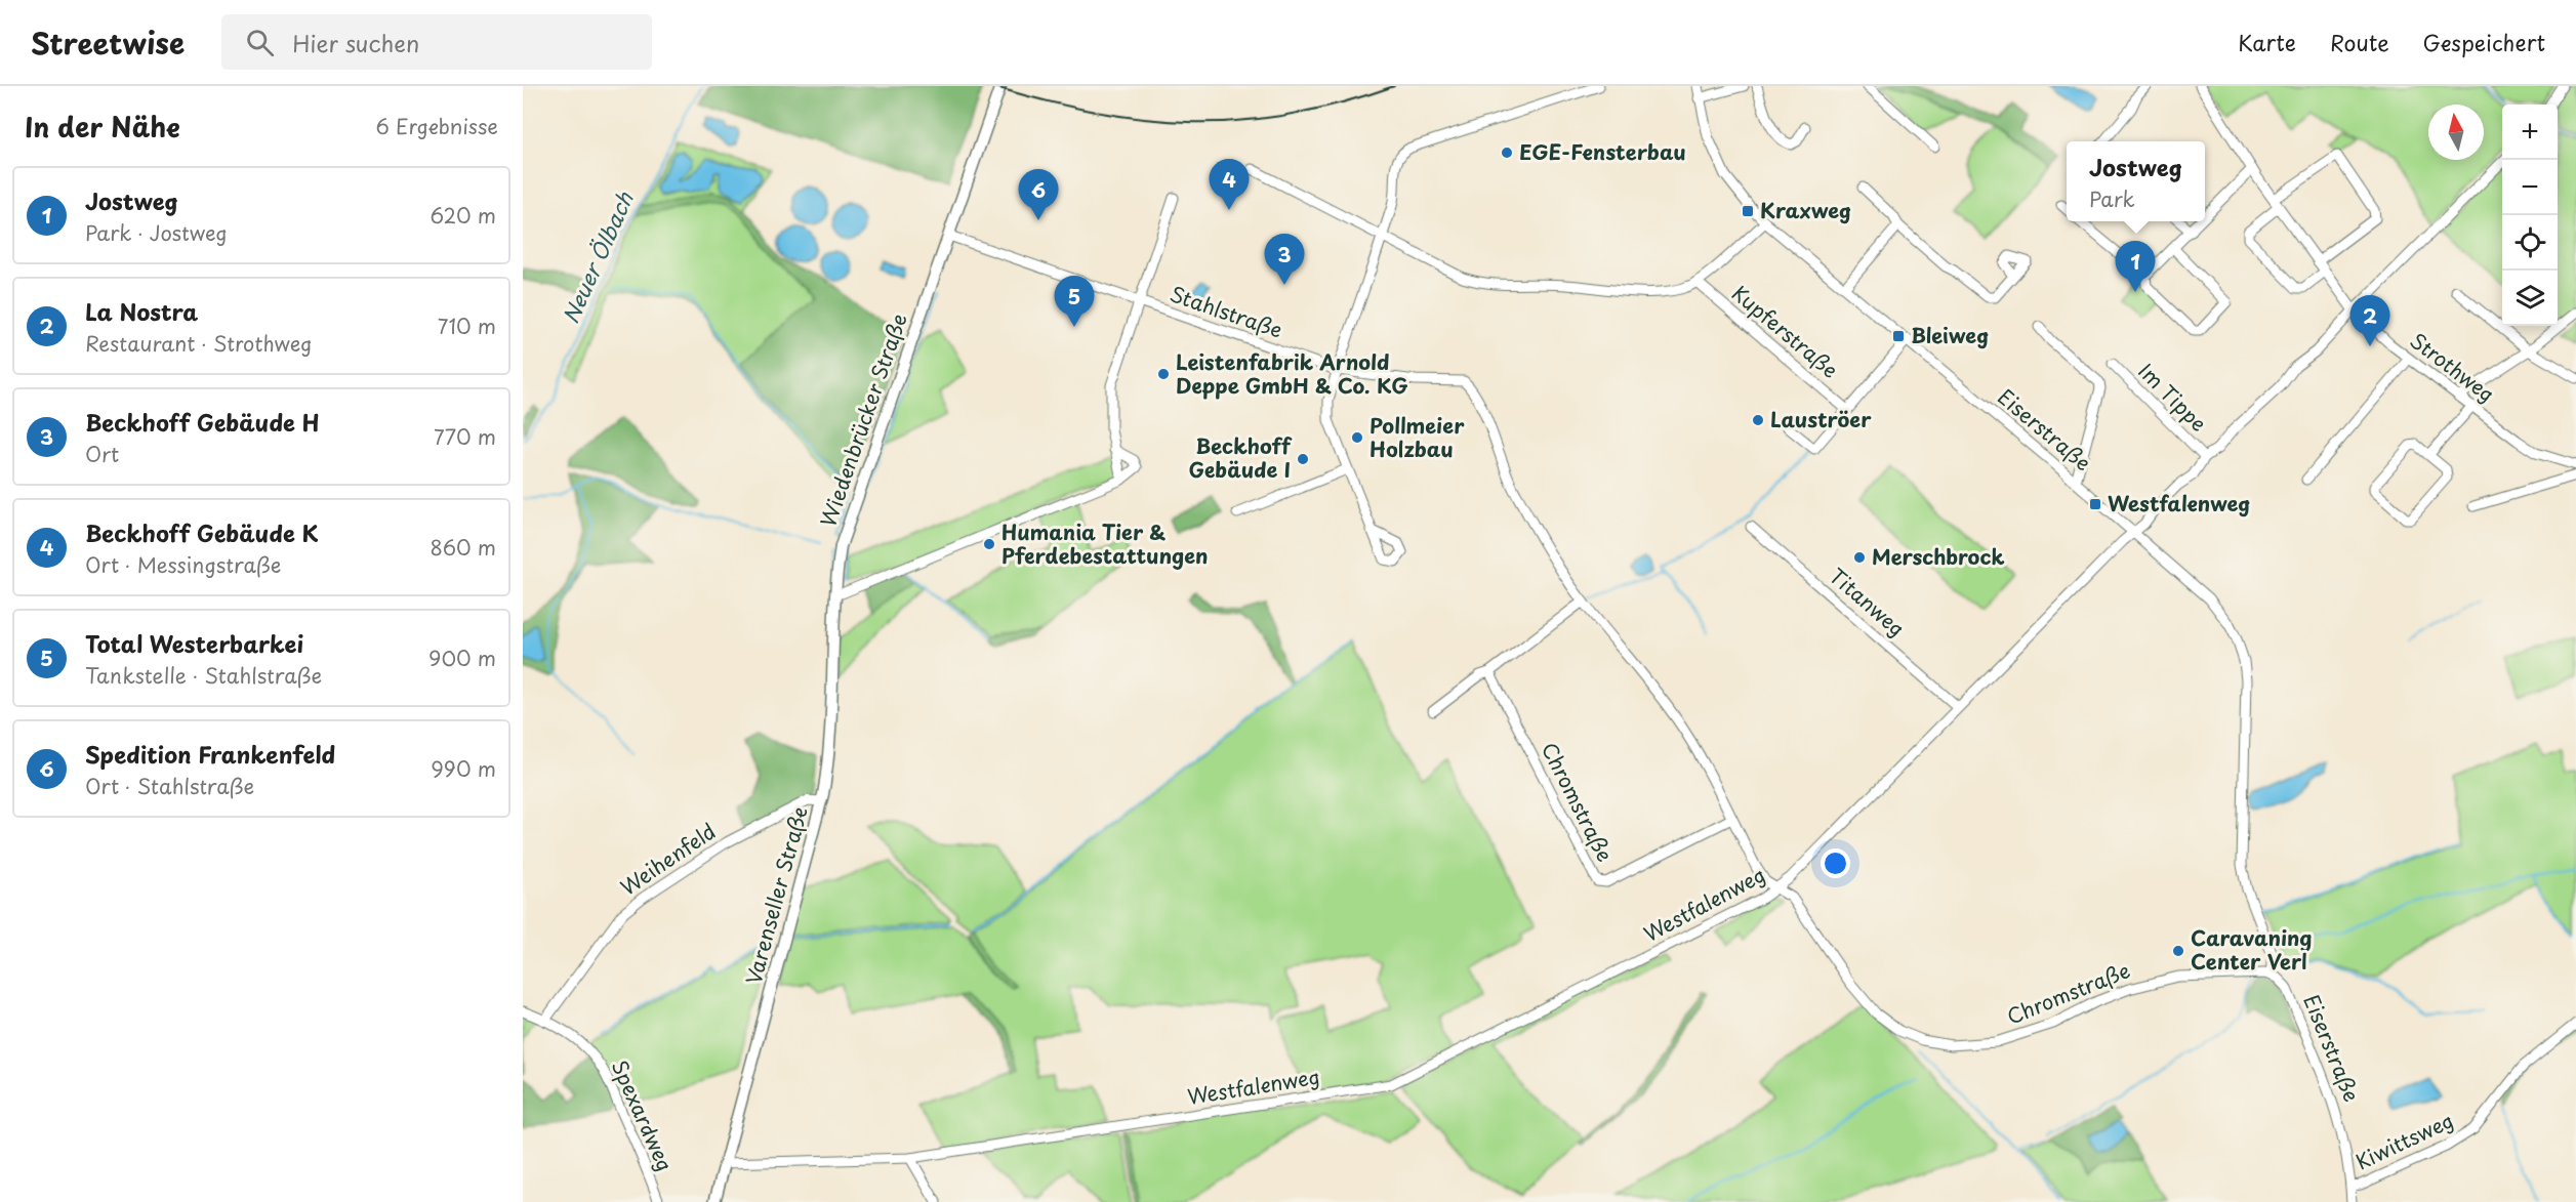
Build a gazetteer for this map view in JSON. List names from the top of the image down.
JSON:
{
  "streets": {
    "main road": ["Wiedenbrücker Straße", "Varenseller Straße"],
    "street": [
      "Stahlstraße",
      "Kupferstraße",
      "Strothweg",
      "Im Tippe",
      "Eiserstraße",
      "Titanweg",
      "Chromstraße",
      "Weihenfeld",
      "Westfalenweg",
      "Spexardweg",
      "Kiwittsweg"
    ]
  },
  "crossings": [
    ["Stahlstraße", "Wiedenbrücker Straße"],
    ["Stahlstraße", "Chromstraße"],
    ["Strothweg", "Westfalenweg"],
    ["Im Tippe", "Westfalenweg"],
    ["Wiedenbrücker Straße", "Varenseller Straße"],
    ["Eiserstraße", "Chromstraße"],
    ["Eiserstraße", "Westfalenweg"],
    ["Eiserstraße", "Kiwittsweg"],
    ["Titanweg", "Westfalenweg"],
    ["Chromstraße", "Westfalenweg"],
    ["Weihenfeld", "Varenseller Straße"],
    ["Weihenfeld", "Spexardweg"],
    ["Varenseller Straße", "Westfalenweg"]
  ],
  "water": ["Neuer Ölbach"],
  "places": {
    "other": [
      "EGE-Fensterbau",
      "Leistenfabrik Arnold Deppe GmbH & Co. KG",
      "Lauströer",
      "Pollmeier Holzbau",
      "Beckhoff Gebäude I",
      "Humania Tier & Pferdebestattungen",
      "Merschbrock",
      "Caravaning Center Verl"
    ],
    "transit": ["Kraxweg", "Bleiweg", "Westfalenweg"]
  },
  "north": "top",
  "page": {
    "header": "Streetwise",
    "search": "Hier suchen",
    "nav": ["Karte", "Route", "Gespeichert"],
    "heading": ["In der Nähe", "6 Ergebnisse"],
    "map_buttons": ["+", "−"],
    "popup": ["Jostweg", "Park"],
    "pins": [
      "4",
      "6",
      "3",
      "1",
      "5",
      "2"
    ],
    "list": [
      {
        "mark": "1",
        "name": "Jostweg",
        "note": "Park · Jostweg",
        "value": "620 m"
      },
      {
        "mark": "2",
        "name": "La Nostra",
        "note": "Restaurant · Strothweg",
        "value": "710 m"
      },
      {
        "mark": "3",
        "name": "Beckhoff Gebäude H",
        "note": "Ort",
        "value": "770 m"
      },
      {
        "mark": "4",
        "name": "Beckhoff Gebäude K",
        "note": "Ort · Messingstraße",
        "value": "860 m"
      },
      {
        "mark": "5",
        "name": "Total Westerbarkei",
        "note": "Tankstelle · Stahlstraße",
        "value": "900 m"
      },
      {
        "mark": "6",
        "name": "Spedition Frankenfeld",
        "note": "Ort · Stahlstraße",
        "value": "990 m"
      }
    ]
  }
}
